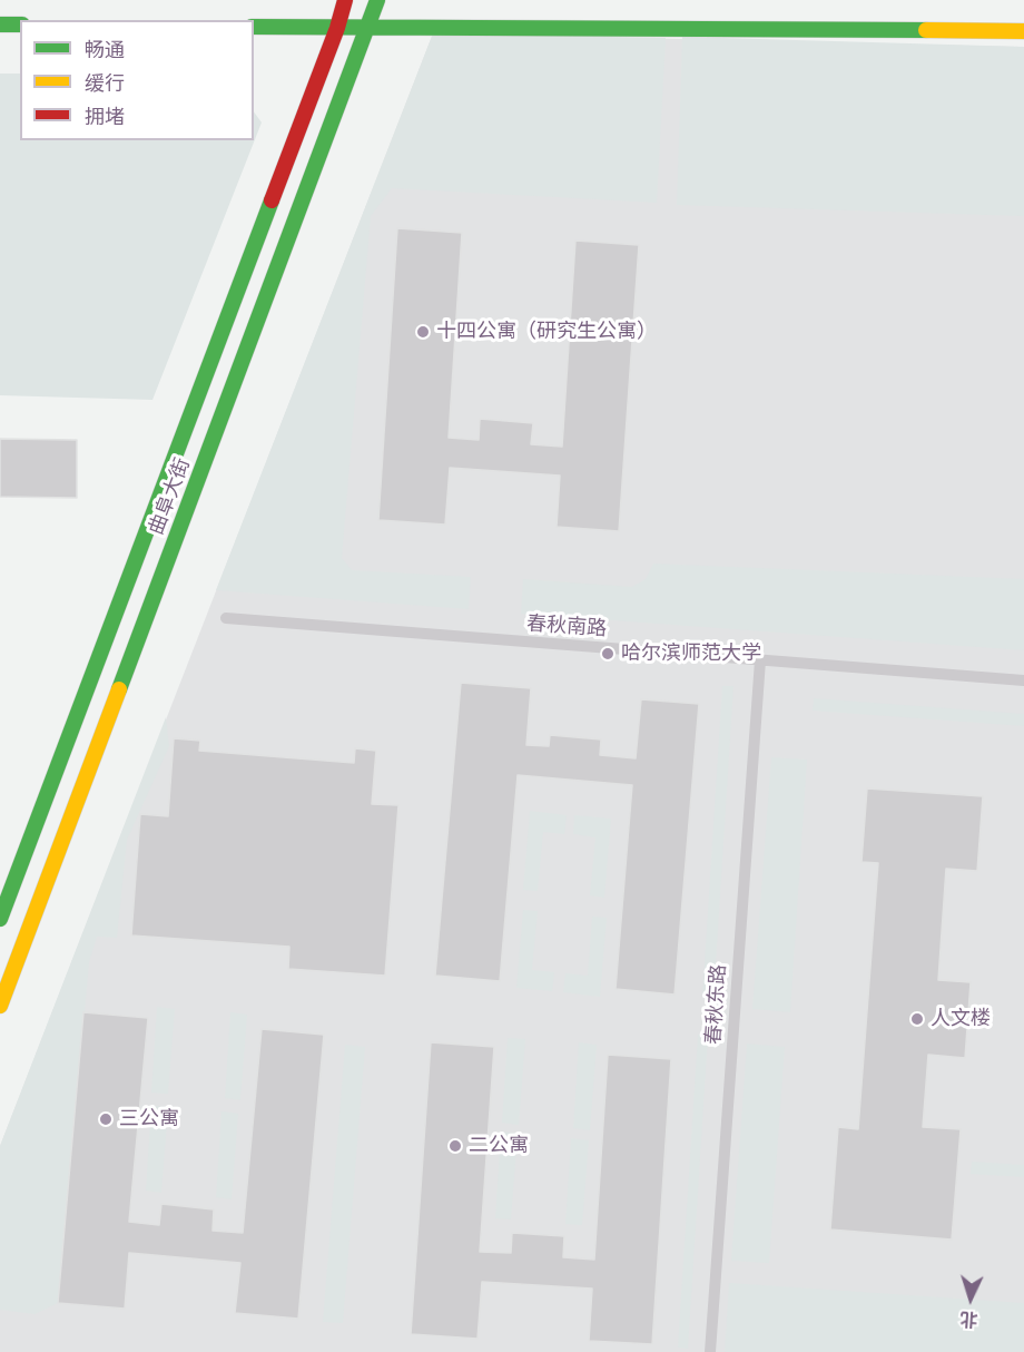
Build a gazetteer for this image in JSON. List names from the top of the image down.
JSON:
{
  "streets": {
    "street": ["曲阜大街"],
    "lane": ["春秋南路", "春秋东路"]
  },
  "crossings": [
    ["春秋南路", "春秋东路"]
  ],
  "places": [
    "十四公寓（研究生公寓）",
    "哈尔滨师范大学",
    "人文楼",
    "三公寓",
    "二公寓"
  ],
  "legend": ["畅通", "缓行", "拥堵"],
  "north": "bottom"
}
